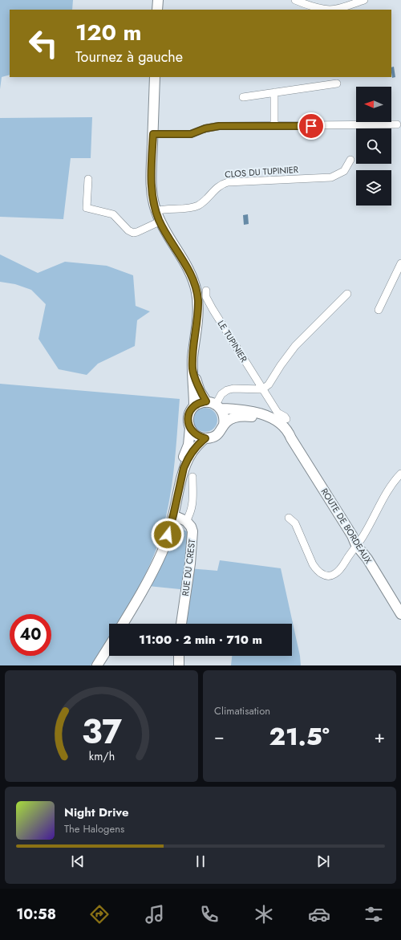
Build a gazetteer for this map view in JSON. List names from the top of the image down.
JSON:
{
  "streets": {
    "main road": ["ROUTE DE BORDEAUX", "RUE DU CREST"],
    "street": ["CLOS DU TUPINIER", "LE TUPINIER"]
  },
  "north": "left",
  "page": {
    "turn": ["120 m", "Tournez à gauche"],
    "limit": "40",
    "trip": "11:00 · 2 min · 710 m",
    "tile": "Climatisation",
    "heat": ["−", "21.5°", "+"],
    "song": ["Night Drive", "The Halogens"],
    "tabs": "10:58",
    "gauge": ["37", "km/h"]
  }
}
